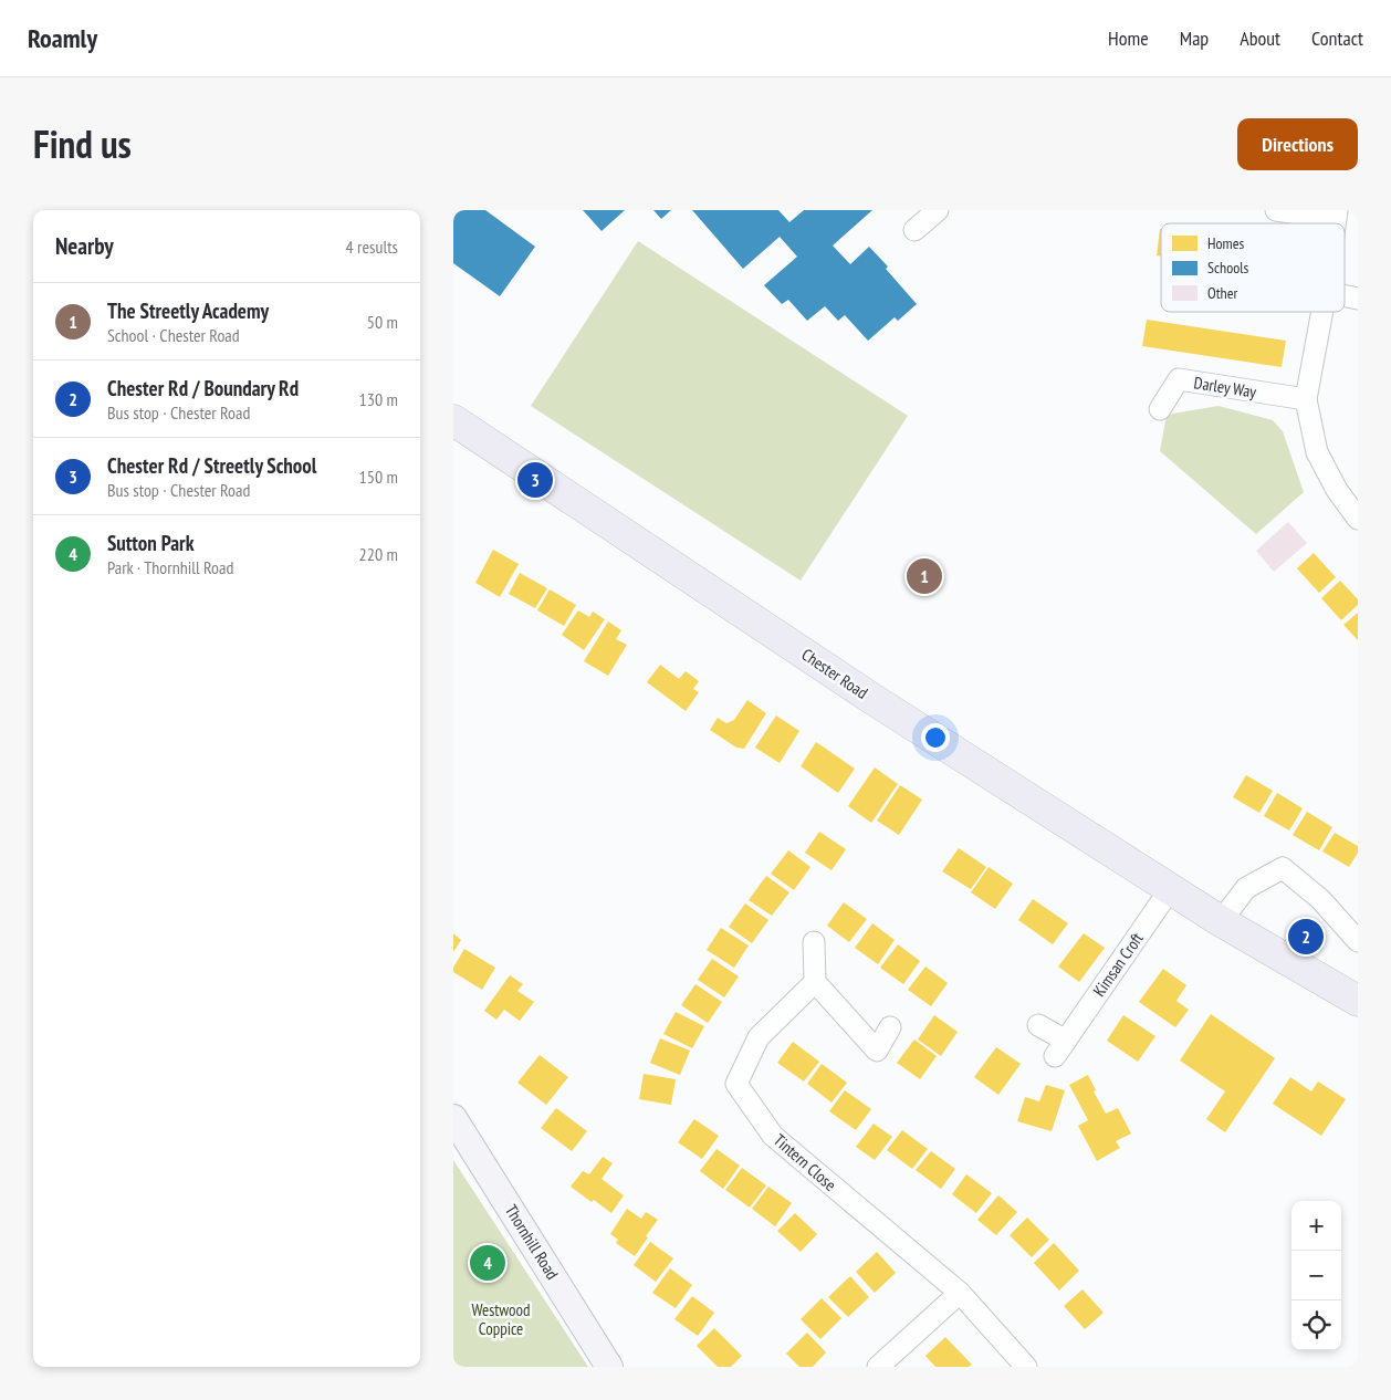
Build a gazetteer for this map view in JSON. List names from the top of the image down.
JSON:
{
  "streets": {
    "highway": ["Chester Road"],
    "main road": ["Thornhill Road"],
    "street": ["Darley Way", "Kimsan Croft", "Tintern Close"]
  },
  "crossings": [
    ["Chester Road", "Kimsan Croft"]
  ],
  "parks": ["Westwood Coppice"],
  "legend": ["Homes", "Schools", "Other"],
  "page": {
    "header": "Roamly",
    "nav": [
      "Home",
      "Map",
      "About",
      "Contact"
    ],
    "title": "Find us",
    "buttons": "Directions",
    "heading": ["Nearby", "4 results"],
    "list": [
      {
        "mark": "1",
        "name": "The Streetly Academy",
        "note": "School · Chester Road",
        "value": "50 m"
      },
      {
        "mark": "2",
        "name": "Chester Rd / Boundary Rd",
        "note": "Bus stop · Chester Road",
        "value": "130 m"
      },
      {
        "mark": "3",
        "name": "Chester Rd / Streetly School",
        "note": "Bus stop · Chester Road",
        "value": "150 m"
      },
      {
        "mark": "4",
        "name": "Sutton Park",
        "note": "Park · Thornhill Road",
        "value": "220 m"
      }
    ],
    "pins": [
      "3",
      "1",
      "2",
      "4"
    ],
    "map_buttons": ["+", "−"]
  }
}
